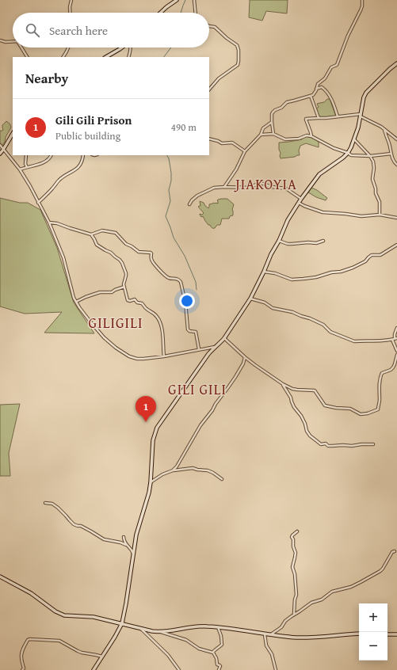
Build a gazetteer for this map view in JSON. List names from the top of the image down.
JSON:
{
  "districts": ["JIAKOYIA", "GILIGILI", "GILI GILI"],
  "page": {
    "search": "Search here",
    "heading": "Nearby",
    "list": [
      {
        "mark": "1",
        "name": "Gili Gili Prison",
        "note": "Public building",
        "value": "490 m"
      }
    ],
    "pins": "1",
    "map_buttons": ["+", "−"]
  }
}
